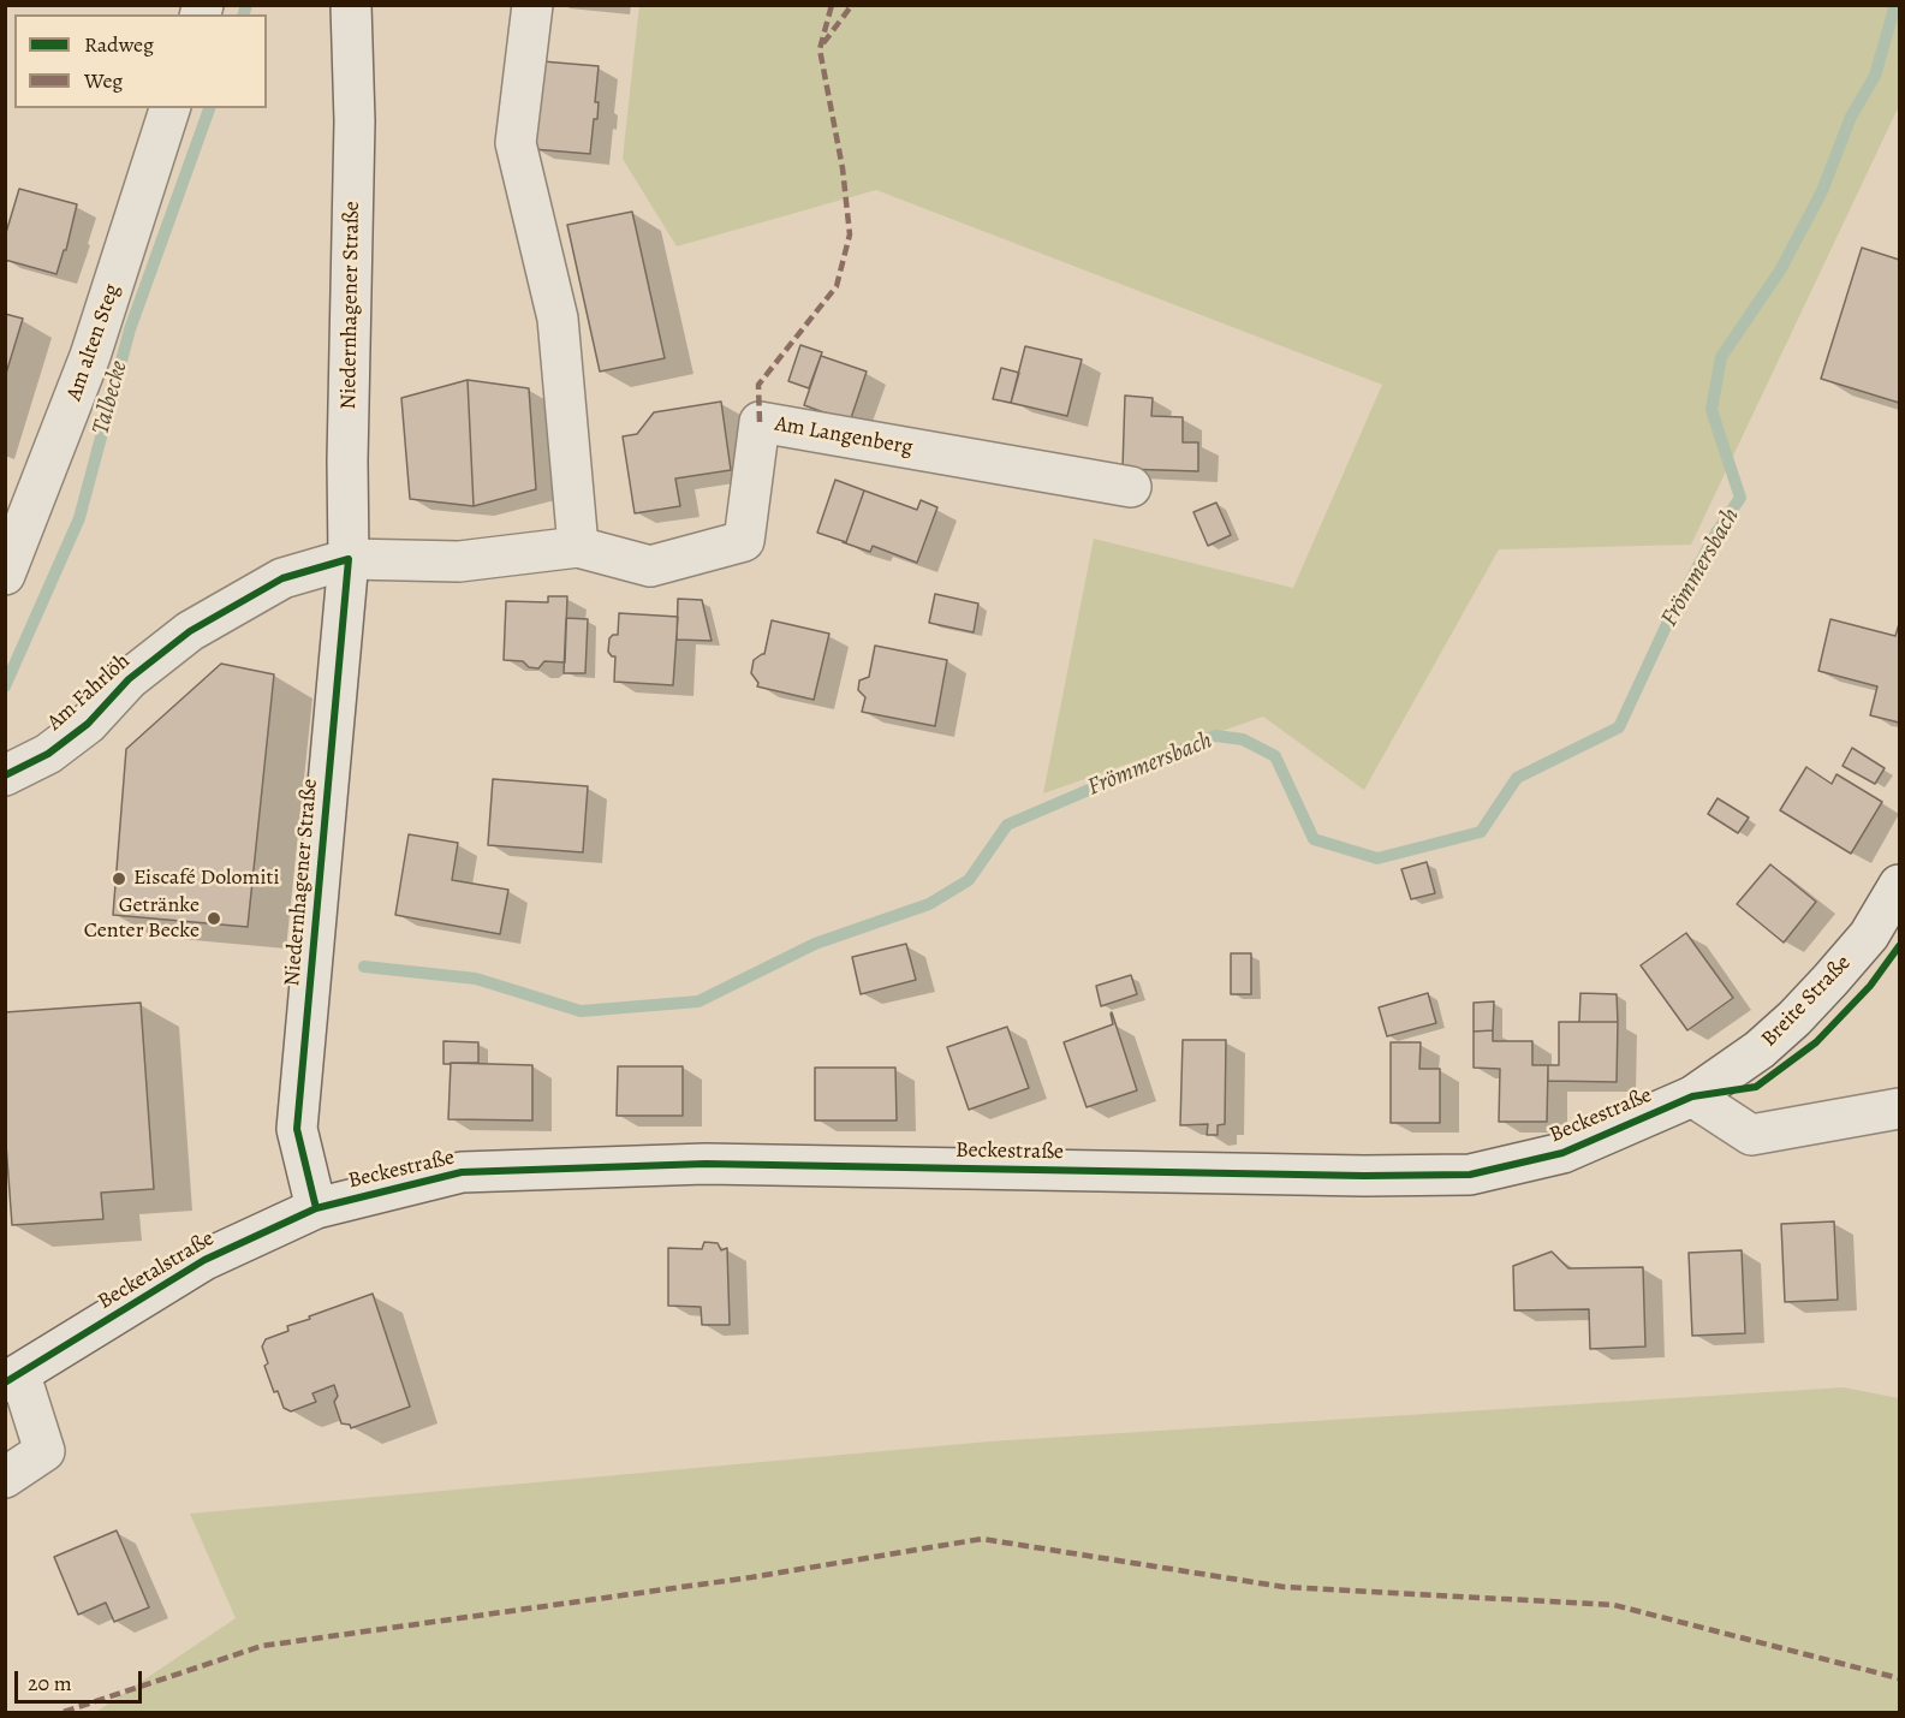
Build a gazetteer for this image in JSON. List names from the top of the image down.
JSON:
{
  "streets": {
    "main road": [
      "Niedernhagener Straße",
      "Am alten Steg",
      "Am Langenberg",
      "Am Fahrlöh",
      "Breite Straße",
      "Beckestraße",
      "Becketalstraße"
    ]
  },
  "crossings": [
    ["Niedernhagener Straße", "Am Langenberg"],
    ["Niedernhagener Straße", "Am Fahrlöh"],
    ["Niedernhagener Straße", "Beckestraße"],
    ["Niedernhagener Straße", "Becketalstraße"],
    ["Am Langenberg", "Am Fahrlöh"],
    ["Breite Straße", "Beckestraße"],
    ["Beckestraße", "Becketalstraße"]
  ],
  "water": ["Talbecke", "Frömmersbach"],
  "places": ["Eiscafé Dolomiti", "Getränke Center Becke"],
  "legend": ["Radweg", "Weg"],
  "scale_bar": "20 m"
}
